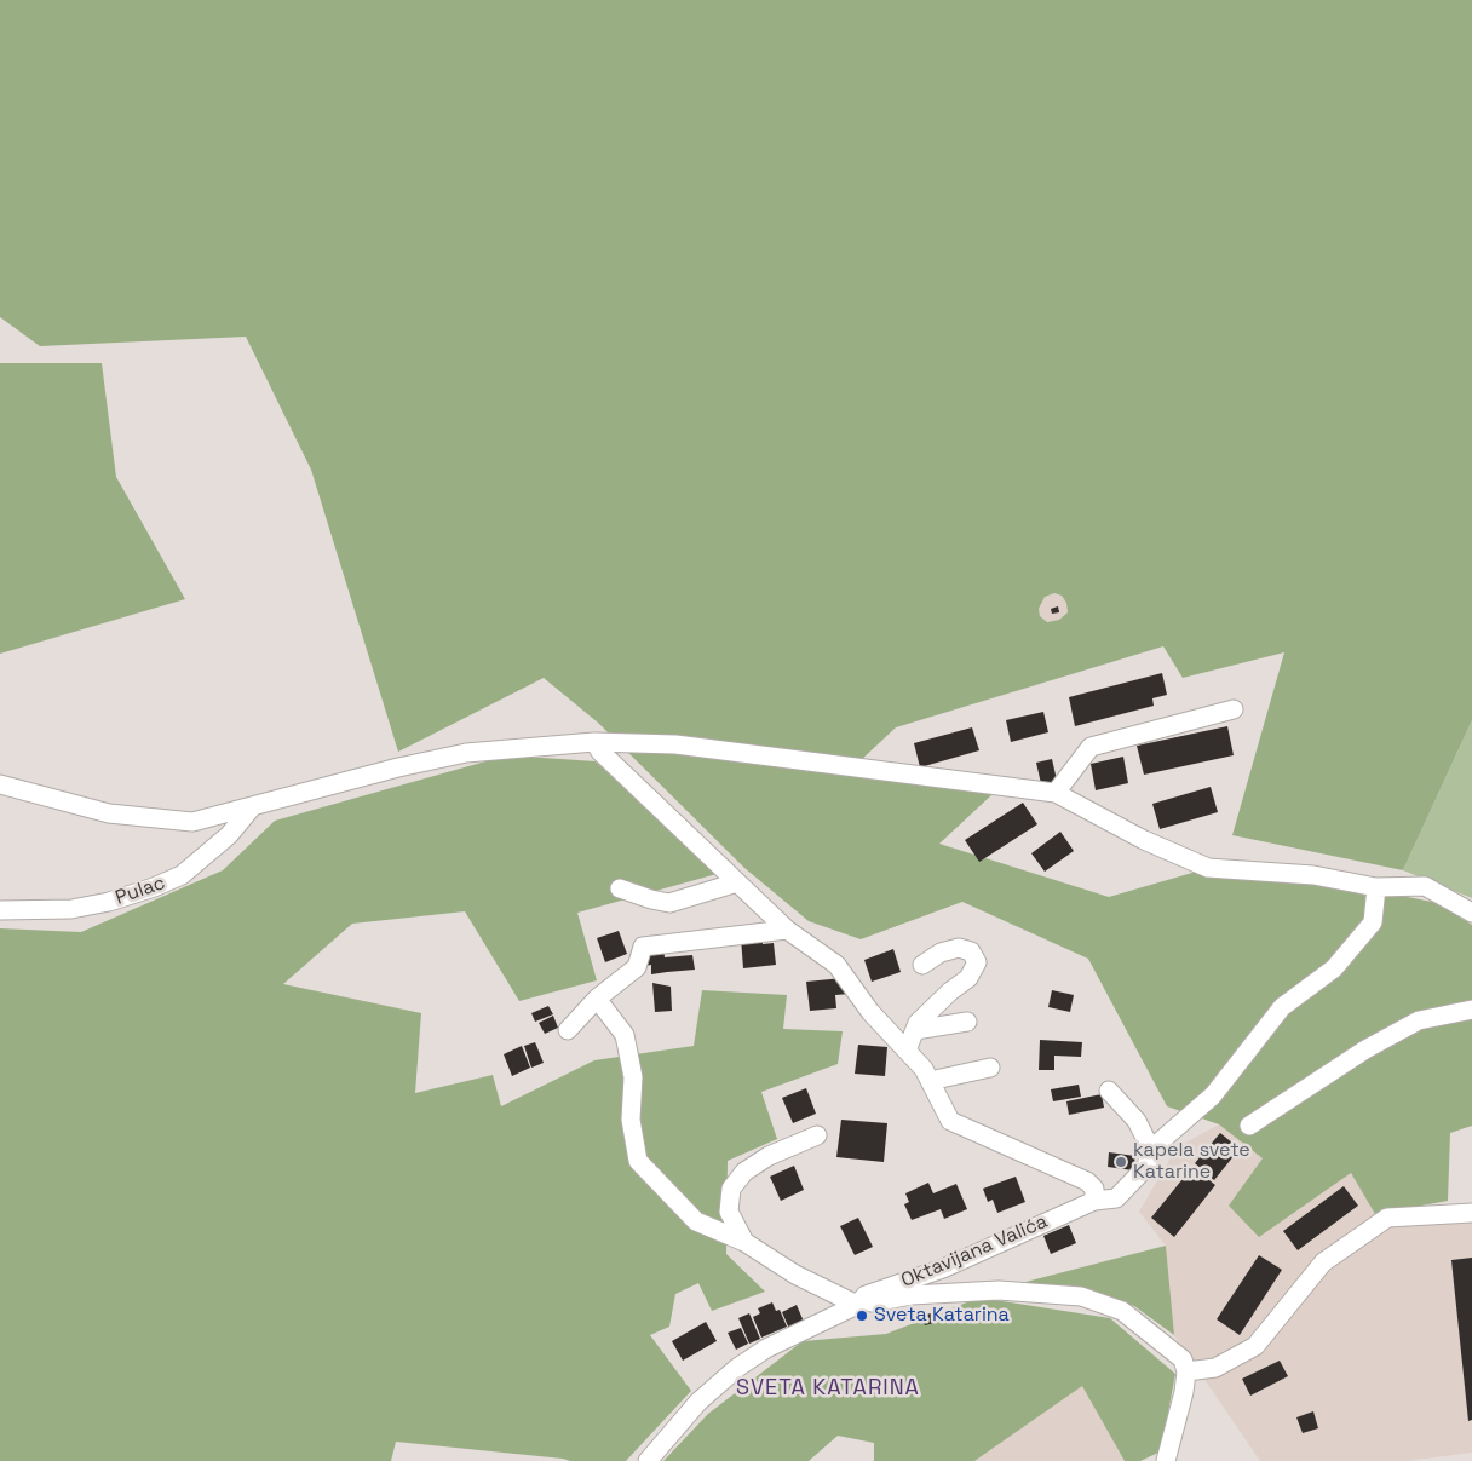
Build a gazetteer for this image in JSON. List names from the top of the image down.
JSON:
{
  "streets": {
    "street": ["Pulac", "Oktavijana Valića"]
  },
  "districts": ["SVETA KATARINA"],
  "places": ["kapela svete Katarine", "Sveta Katarina"]
}
